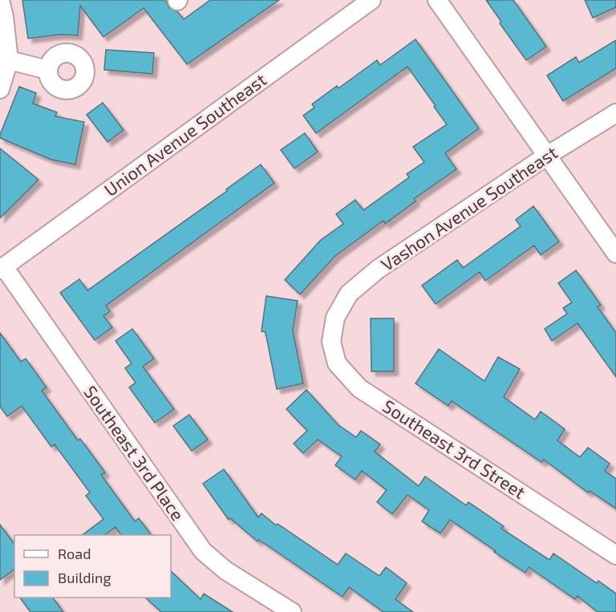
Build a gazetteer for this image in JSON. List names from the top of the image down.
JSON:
{
  "streets": {
    "street": [
      "Union Avenue Southeast",
      "Vashon Avenue Southeast",
      "Southeast 3rd Street",
      "Southeast 3rd Place"
    ]
  },
  "crossings": [
    ["Union Avenue Southeast", "Southeast 3rd Place"],
    ["Vashon Avenue Southeast", "Southeast 3rd Street"]
  ],
  "legend": ["Road", "Building"]
}
